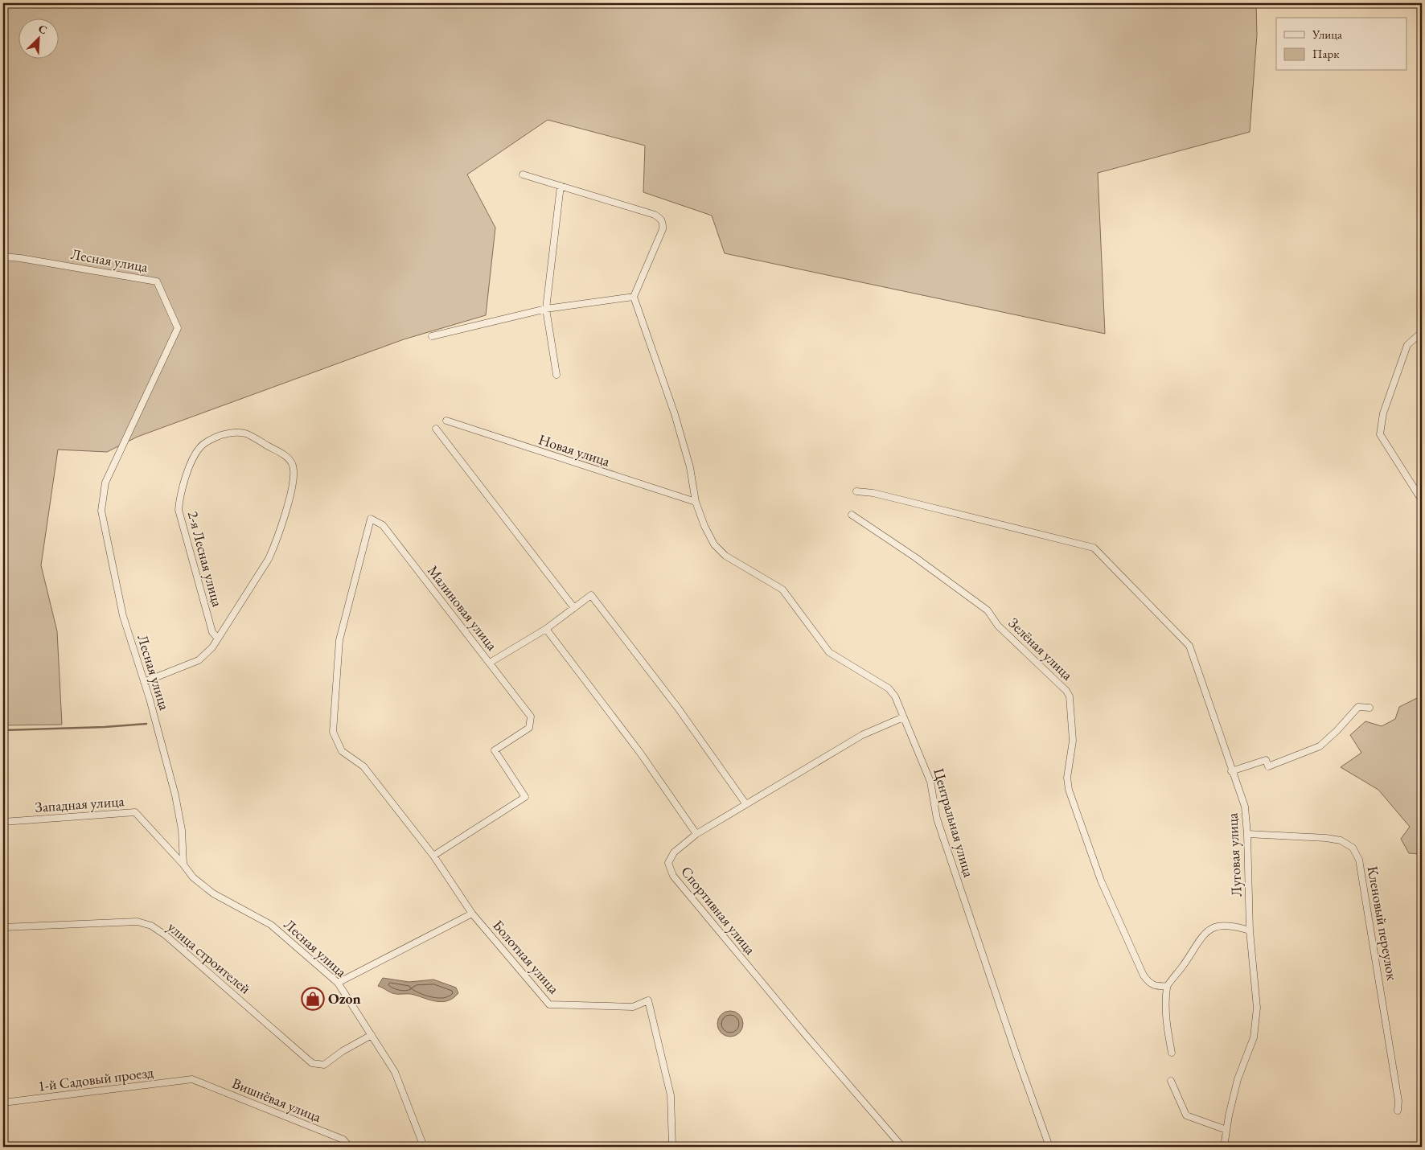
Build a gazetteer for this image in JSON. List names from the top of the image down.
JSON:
{
  "streets": {
    "street": [
      "Лесная улица",
      "Новая улица",
      "2-я Лесная улица",
      "Малиновая улица",
      "Зелёная улица",
      "Западная улица",
      "Центральная улица",
      "Луговая улица",
      "Спортивная улица",
      "Кленовый переулок",
      "Болотная улица",
      "улица строителей",
      "1-й Садовый проезд",
      "Вишнёвая улица"
    ]
  },
  "crossings": [
    ["Лесная улица", "2-я Лесная улица"],
    ["Лесная улица", "Западная улица"],
    ["Лесная улица", "улица строителей"],
    ["Новая улица", "Центральная улица"],
    ["Малиновая улица", "Болотная улица"],
    ["Центральная улица", "Спортивная улица"],
    ["Луговая улица", "Кленовый переулок"],
    ["1-й Садовый проезд", "Вишнёвая улица"]
  ],
  "places": {
    "shop": ["Ozon"]
  },
  "legend": ["Улица", "Парк"],
  "north": "top right"
}
